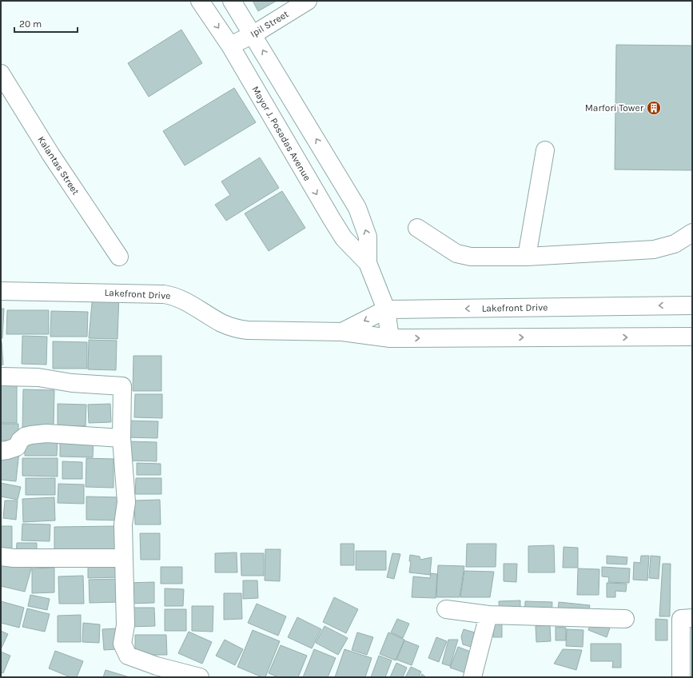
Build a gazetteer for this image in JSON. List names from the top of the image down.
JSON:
{
  "streets": {
    "street": [
      "Ipil Street",
      "Mayor J. Posadas Avenue",
      "Kalantas Street",
      "Lakefront Drive"
    ]
  },
  "crossings": [
    ["Ipil Street", "Mayor J. Posadas Avenue"],
    ["Mayor J. Posadas Avenue", "Lakefront Drive"]
  ],
  "places": {
    "building": ["Marfori Tower"]
  },
  "scale_bar": "20 m"
}
